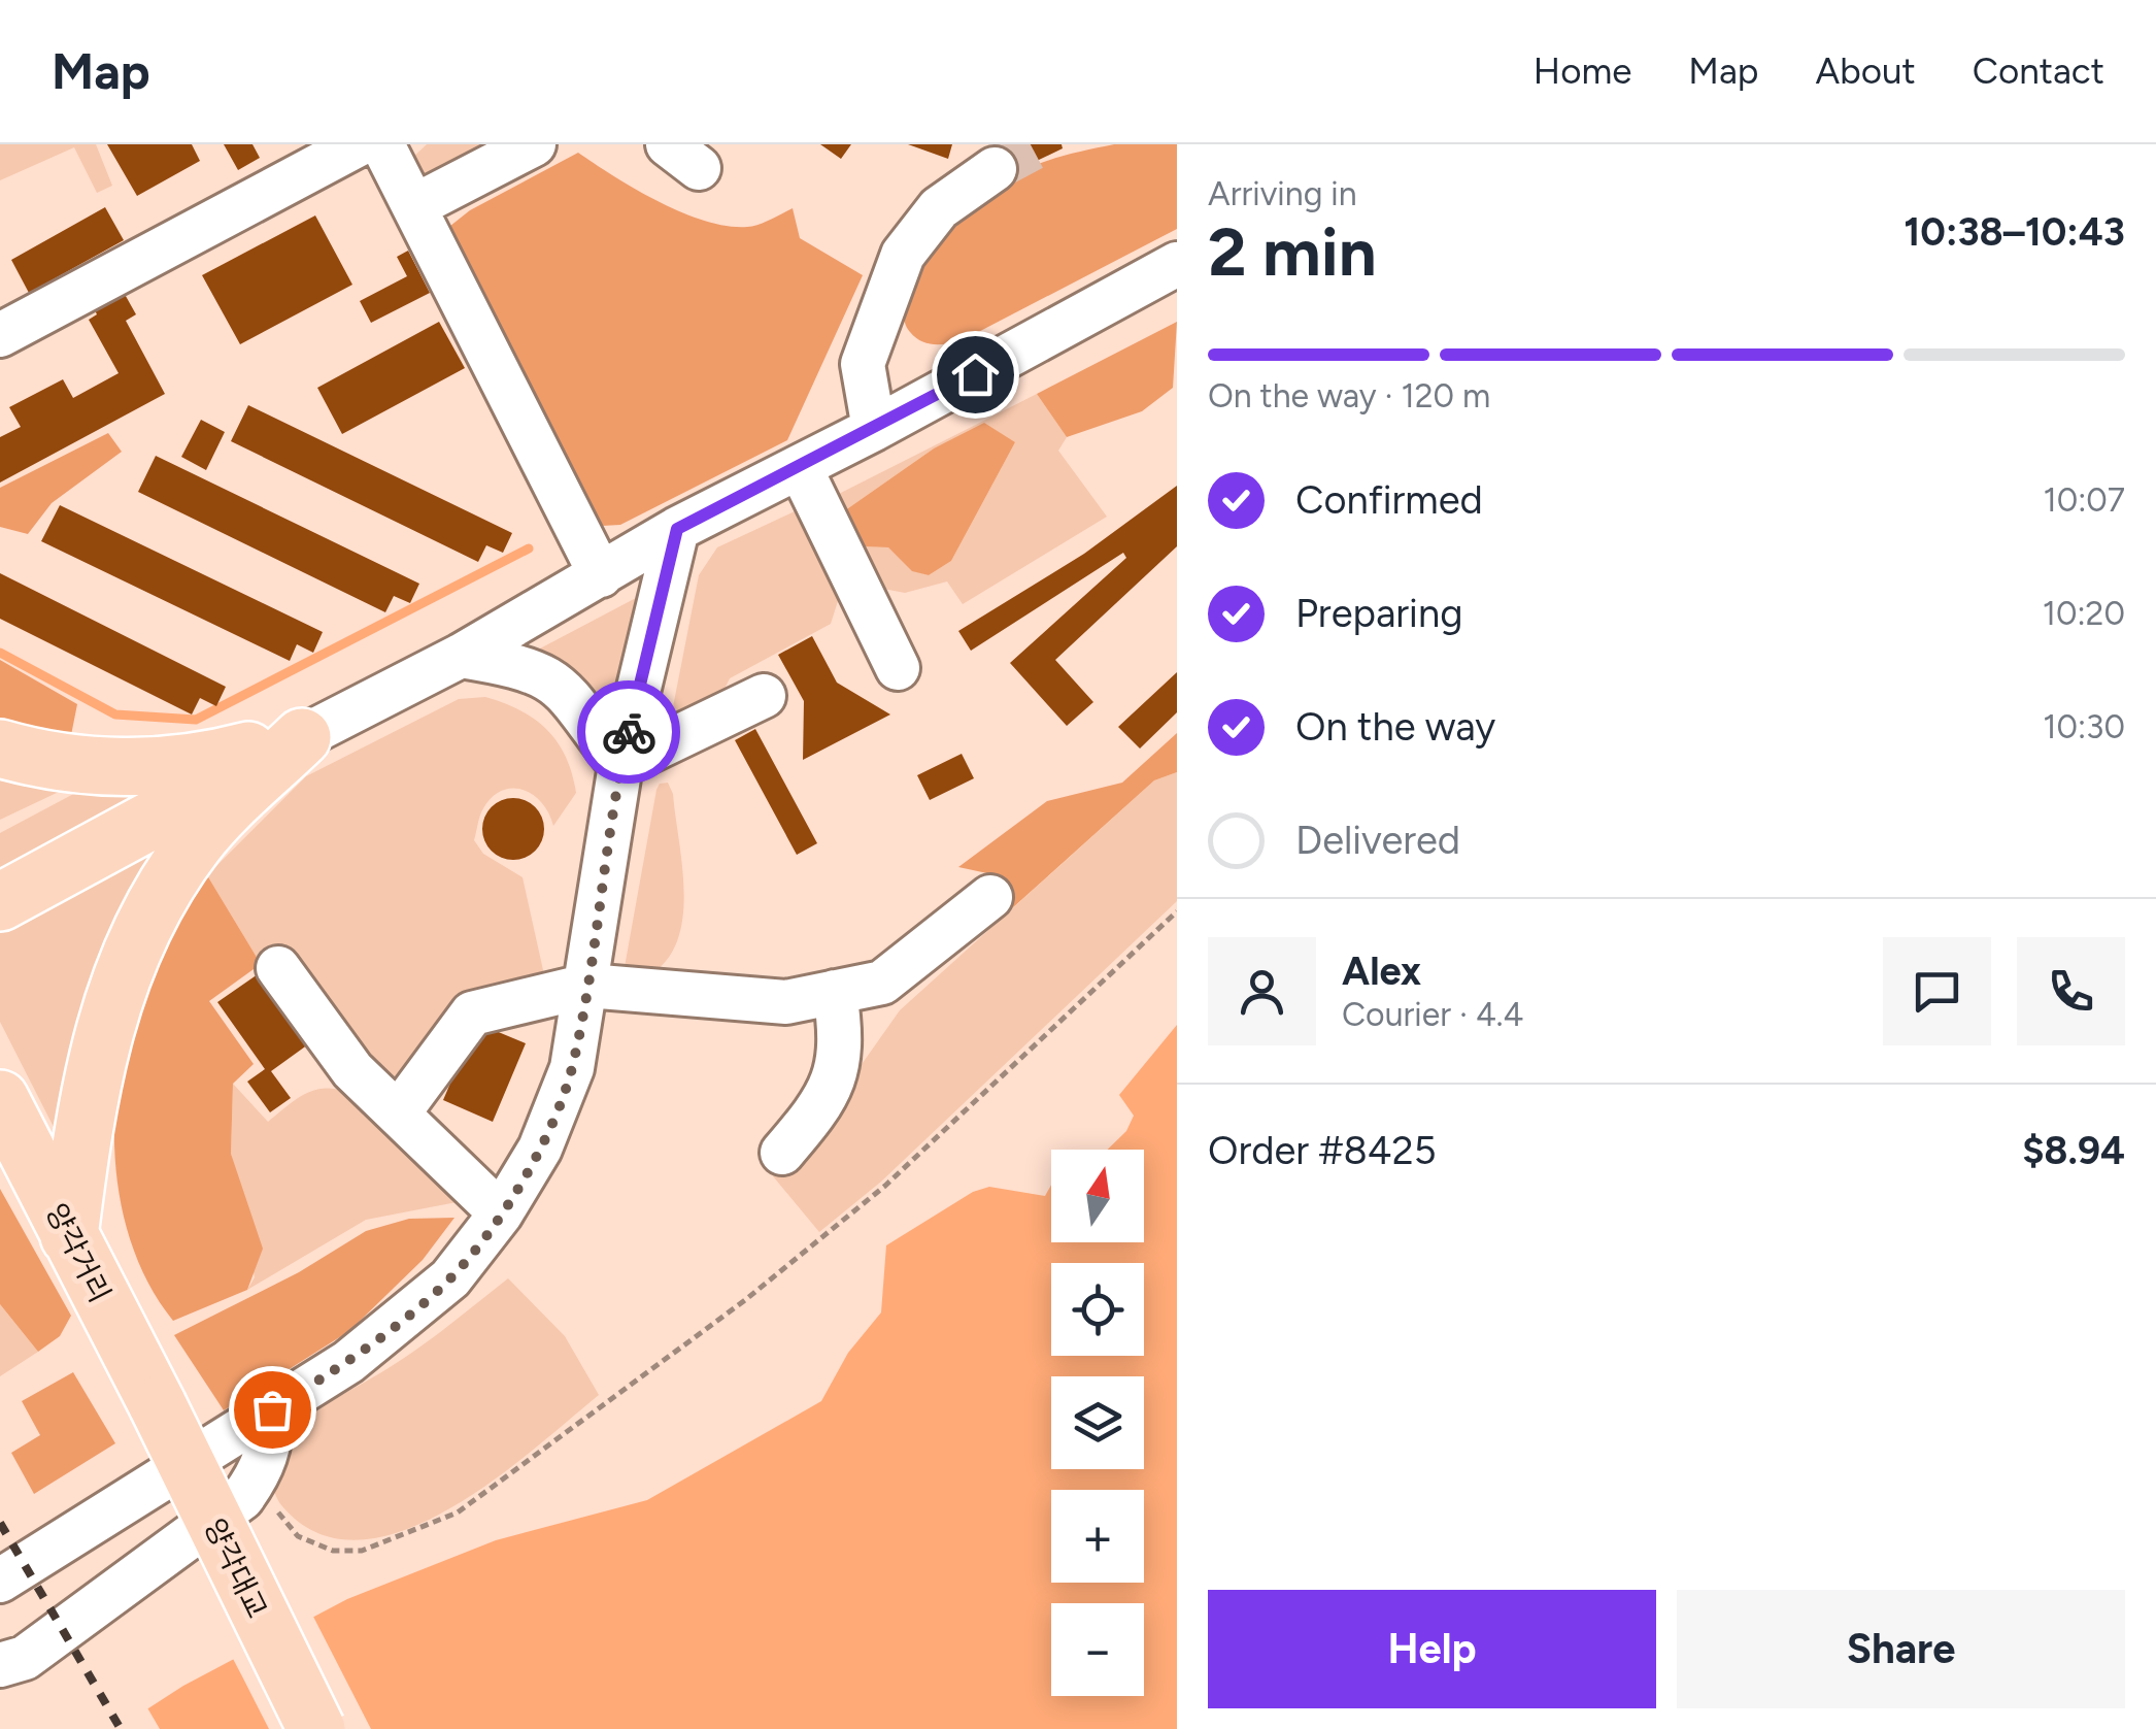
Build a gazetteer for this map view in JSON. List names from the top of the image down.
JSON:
{
  "streets": {
    "main road": ["양각거리", "양각대교"]
  },
  "crossings": [
    ["양각거리", "양각대교"]
  ],
  "north": "top",
  "page": {
    "header": "Map",
    "nav": [
      "Home",
      "Map",
      "About",
      "Contact"
    ],
    "heading": ["2 min", "Arriving in", "10:38–10:43"],
    "panel": [
      "Alex",
      "Courier · 4.4",
      "Order #8425",
      "$8.94"
    ],
    "bar": "On the way · 120 m",
    "list": [
      ["Confirmed", "10:07"],
      ["Preparing", "10:20"],
      ["On the way", "10:30"],
      "Delivered"
    ],
    "map_buttons": ["+", "−"],
    "buttons": ["Help", "Share"]
  }
}
